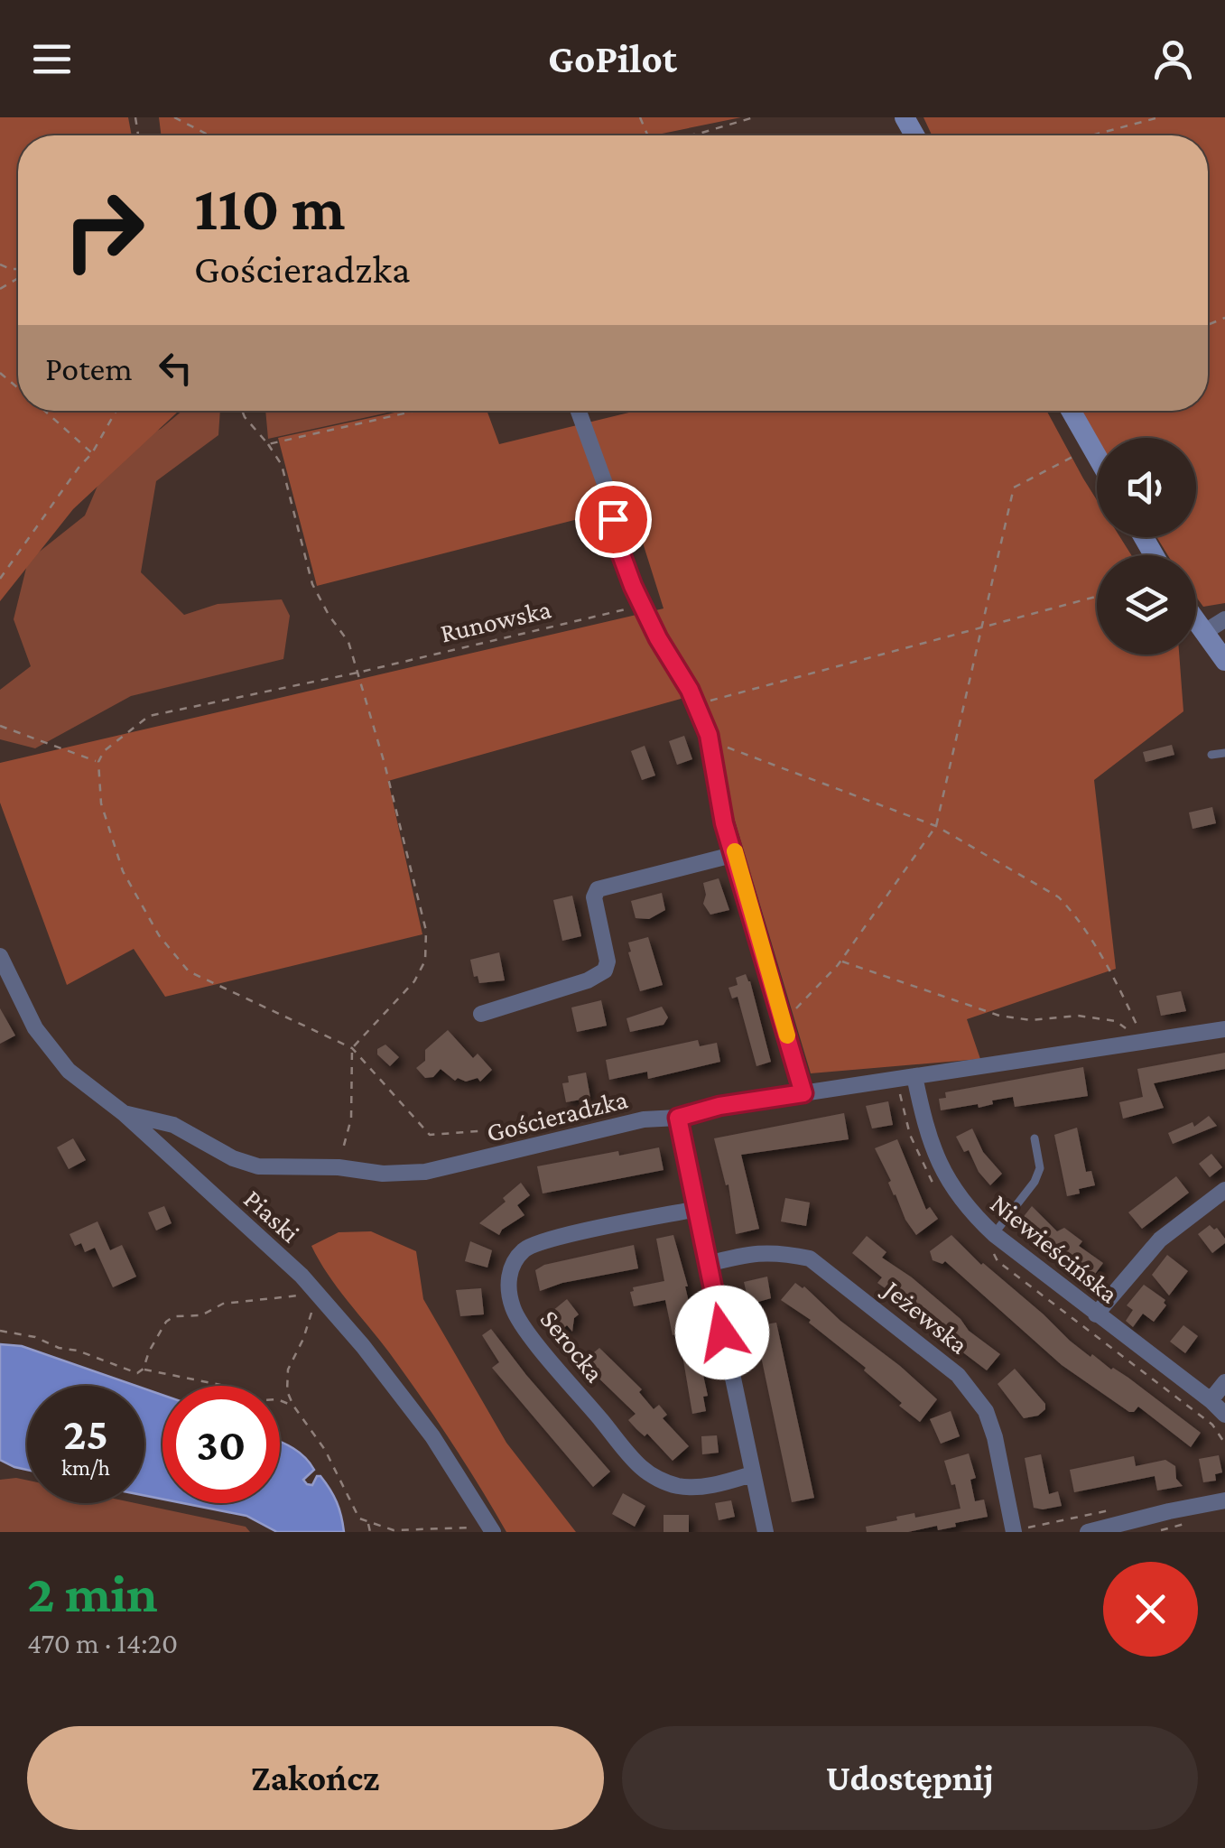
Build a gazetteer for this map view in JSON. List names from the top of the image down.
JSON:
{
  "streets": {
    "street": [
      "Gościeradzka",
      "Piaski",
      "Niewieścińska",
      "Jeżewska",
      "Serocka"
    ],
    "path": ["Runowska"]
  },
  "crossings": [
    ["Gościeradzka", "Piaski"],
    ["Gościeradzka", "Niewieścińska"]
  ],
  "page": {
    "header": "GoPilot",
    "turn": ["110 m", "Gościeradzka"],
    "then": "Potem",
    "speed": "25 km/h",
    "limit": "30",
    "heading": ["2 min", "470 m · 14:20"],
    "buttons": ["Zakończ", "Udostępnij"]
  }
}
